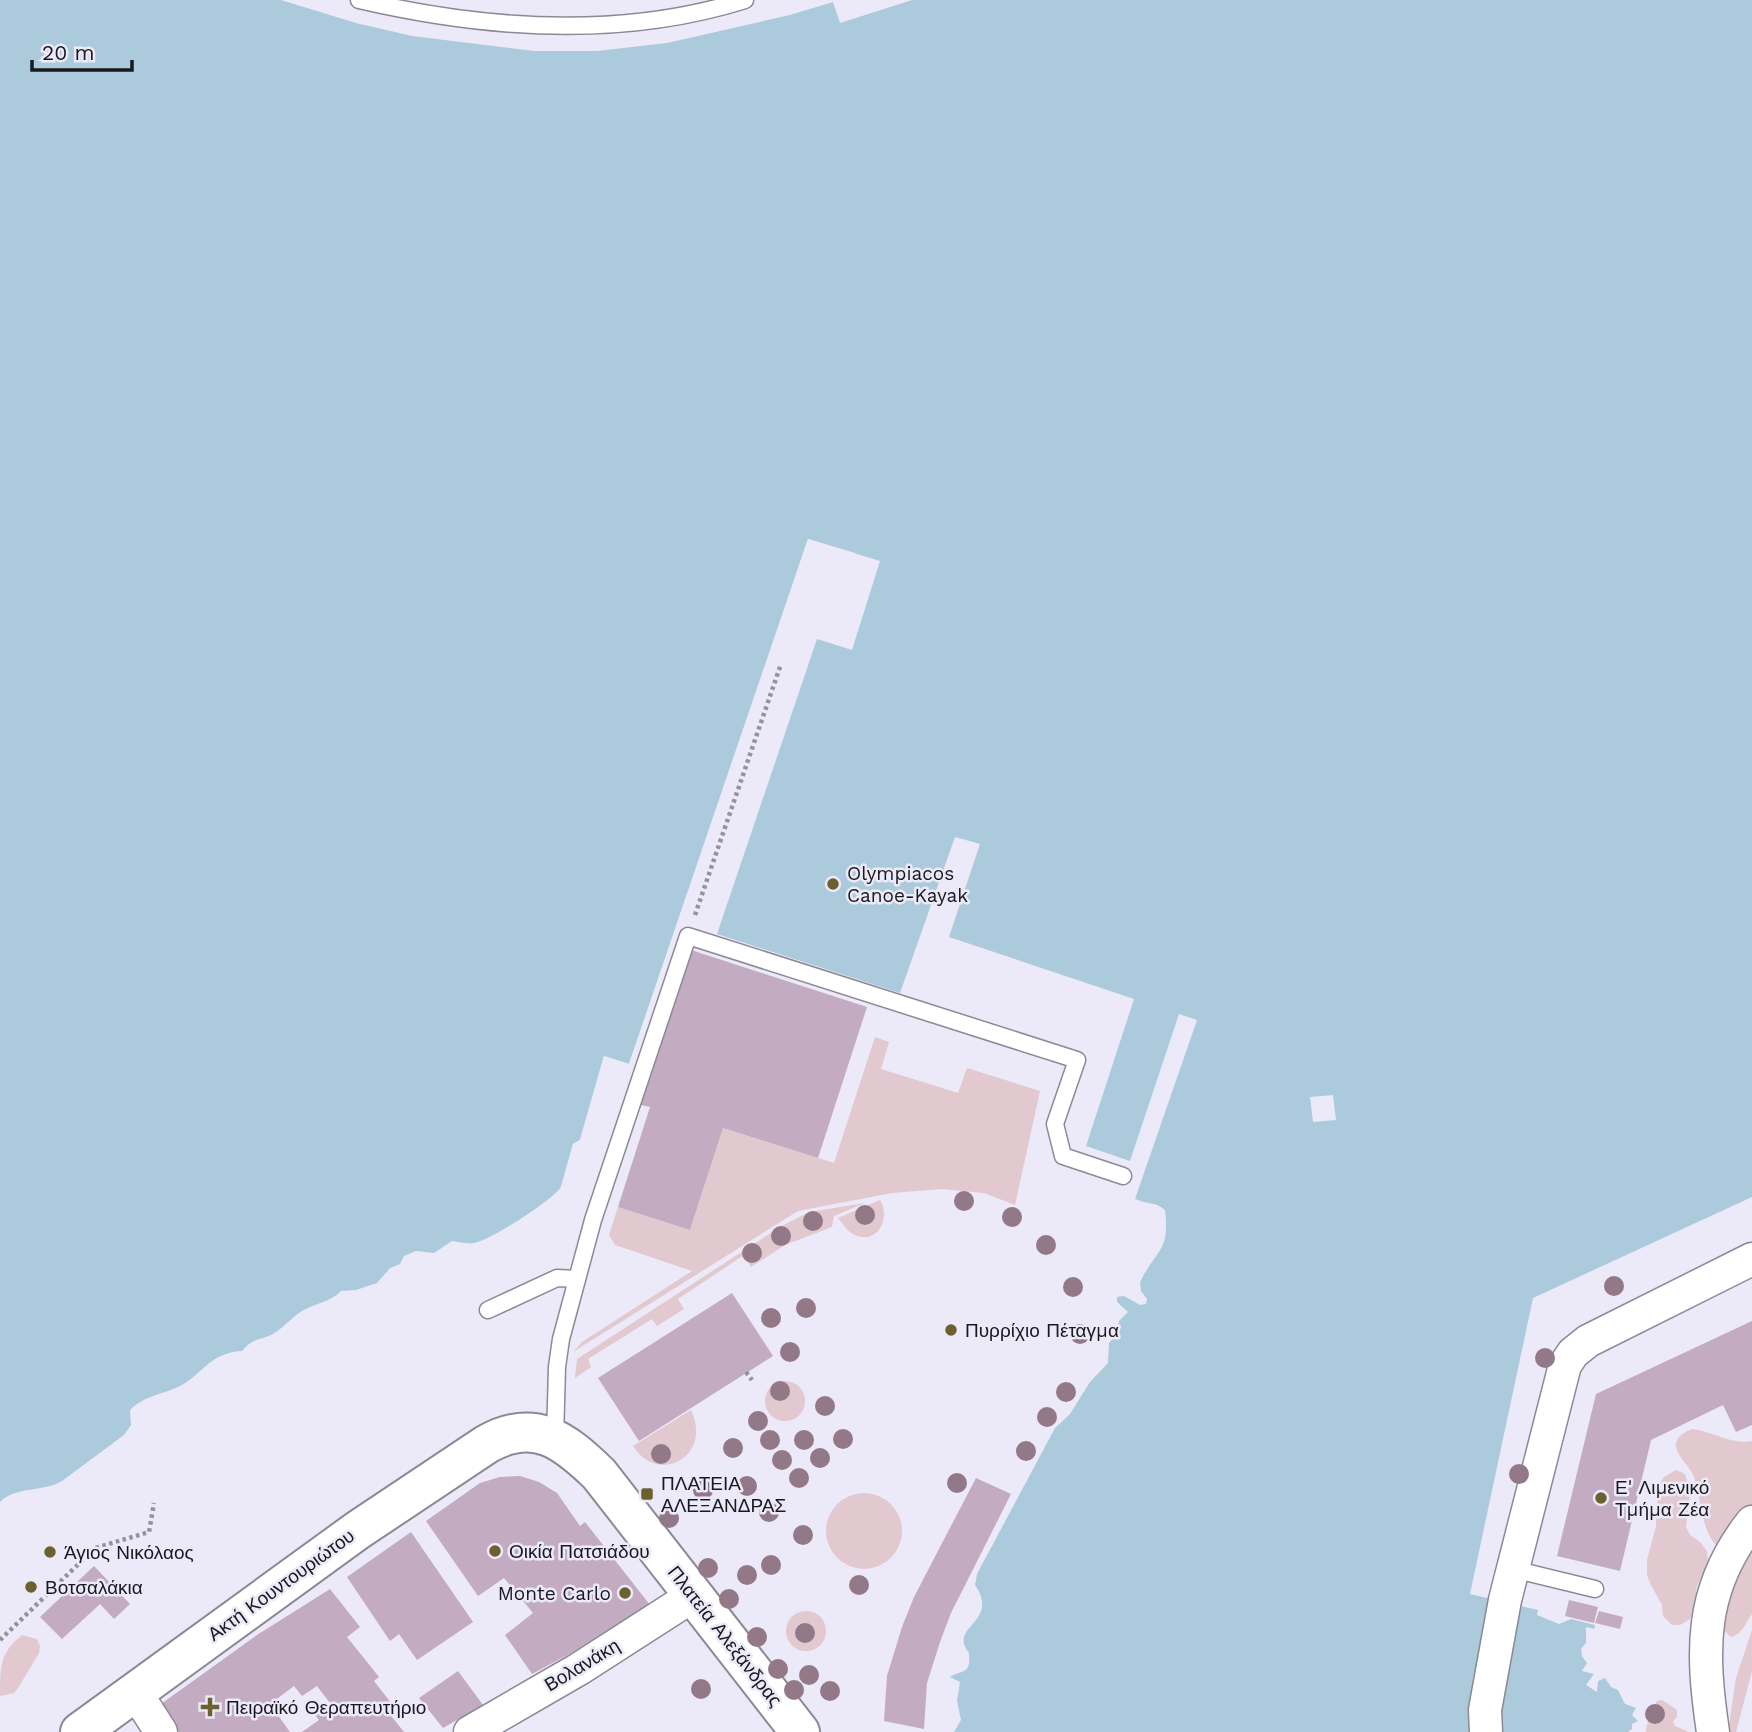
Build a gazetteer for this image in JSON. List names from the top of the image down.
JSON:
{
  "streets": {
    "main road": ["Ακτή Κουντουριώτου", "Πλατεία Αλεξάνδρας"],
    "street": ["Βολανάκη"]
  },
  "crossings": [
    ["Ακτή Κουντουριώτου", "Πλατεία Αλεξάνδρας"],
    ["Πλατεία Αλεξάνδρας", "Βολανάκη"]
  ],
  "places": {
    "other": [
      "Olympiacos Canoe-Kayak",
      "Πυρρίχιο Πέταγμα",
      "Ε' Λιμενικό Τμήμα Ζέα",
      "Οικία Πατσιάδου",
      "Άγιος Νικόλαος",
      "Βοτσαλάκια",
      "Monte Carlo"
    ],
    "transit": ["ΠΛΑΤΕΙΑ ΑΛΕΞΑΝΔΡΑΣ"],
    "health": ["Πειραϊκό Θεραπευτήριο"]
  },
  "scale_bar": "20 m"
}
